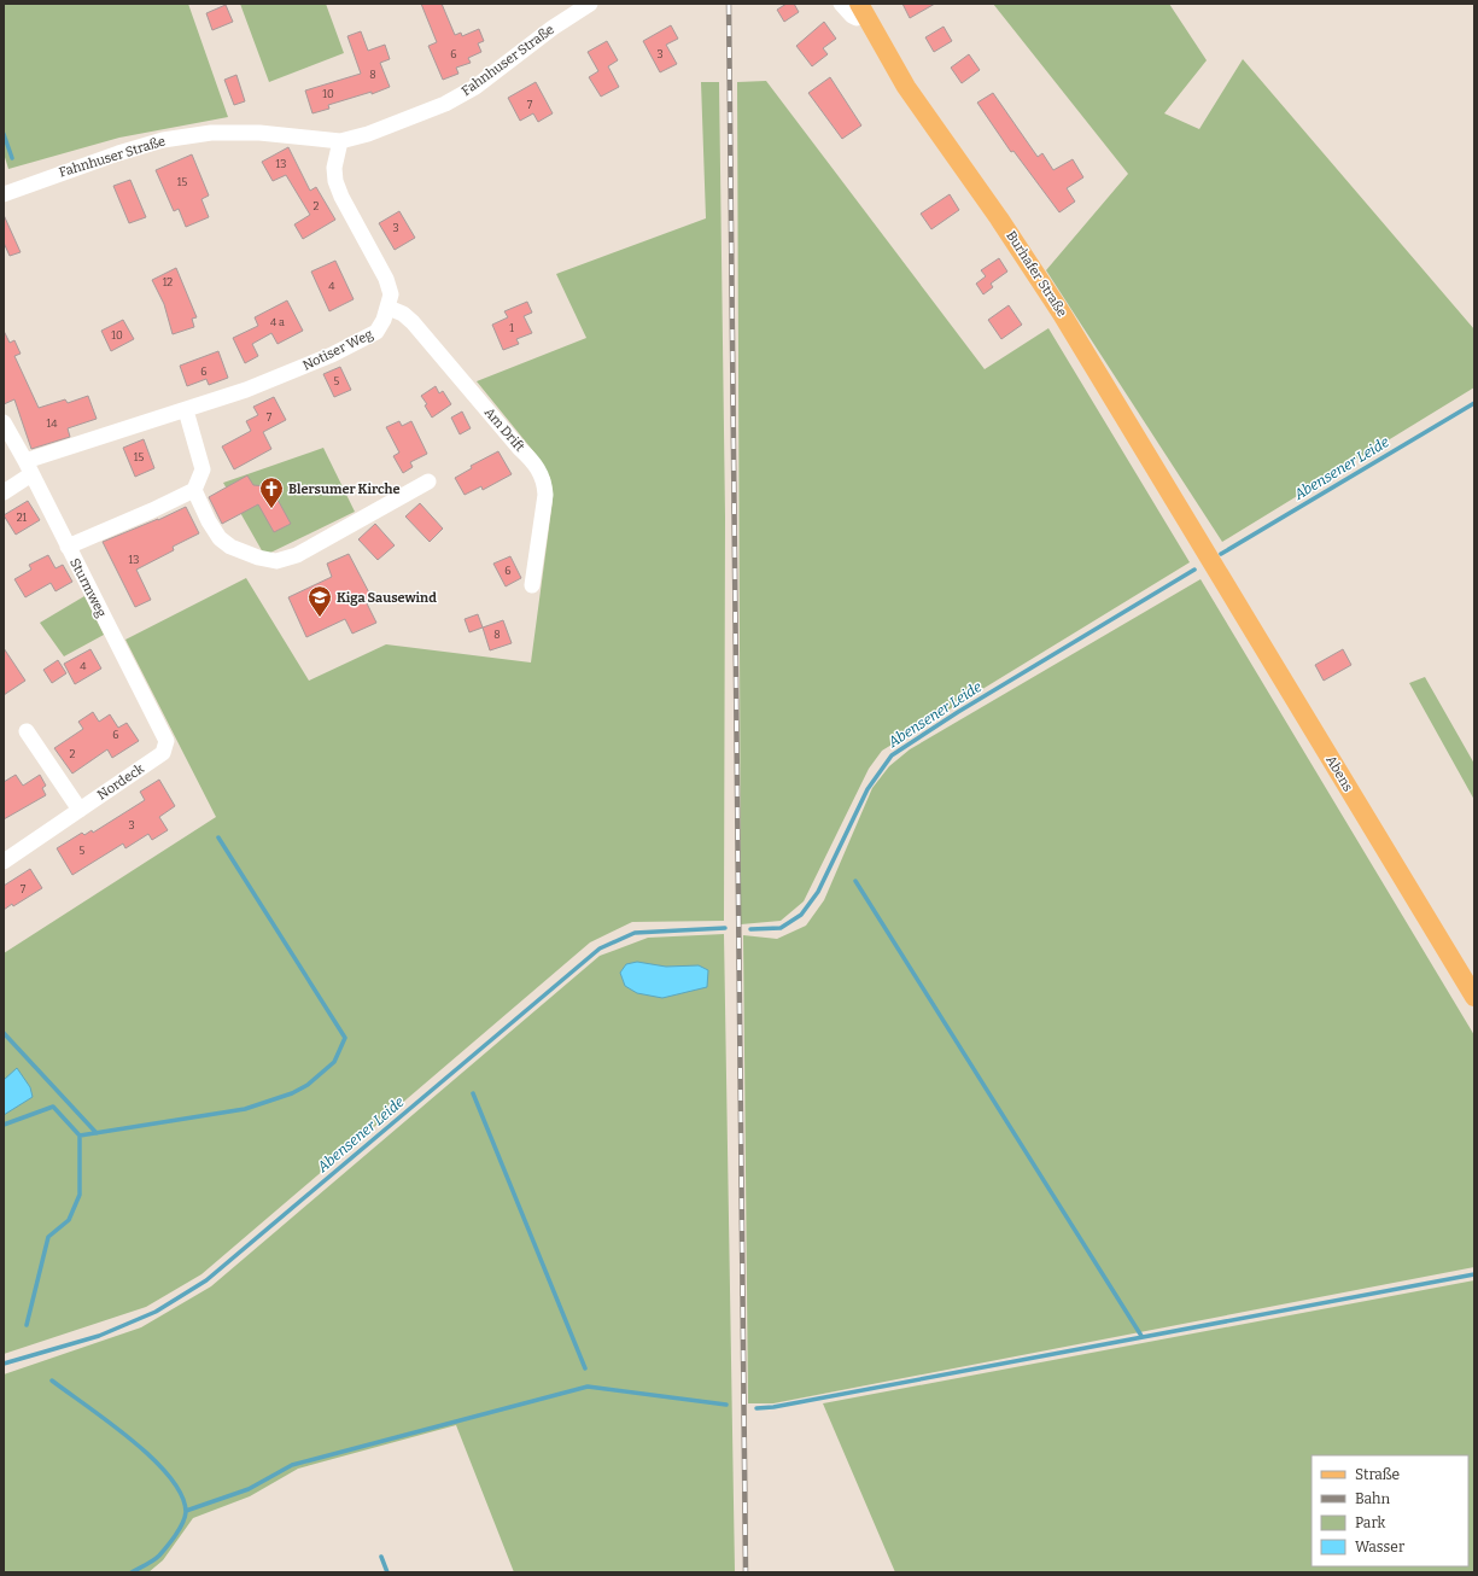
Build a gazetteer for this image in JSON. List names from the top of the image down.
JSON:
{
  "streets": {
    "main road": ["Burhafer Straße", "Abens"],
    "street": [
      "Fahnhuser Straße",
      "Notiser Weg",
      "Am Drift",
      "Sturmweg",
      "Nordeck"
    ]
  },
  "crossings": [
    ["Fahnhuser Straße", "Notiser Weg"],
    ["Burhafer Straße", "Abens"],
    ["Notiser Weg", "Am Drift"],
    ["Notiser Weg", "Sturmweg"],
    ["Sturmweg", "Nordeck"]
  ],
  "water": ["Abensener Leide"],
  "places": {
    "church": ["Blersumer Kirche"],
    "school or university": ["Kiga Sausewind"]
  },
  "house_numbers": [
    "6",
    "3",
    "8",
    "10",
    "7",
    "13",
    "15",
    "2",
    "3",
    "12",
    "4",
    "4 a",
    "1",
    "10",
    "6",
    "5",
    "7",
    "14",
    "15",
    "21",
    "13",
    "6",
    "8",
    "4",
    "6",
    "2",
    "3",
    "5",
    "7"
  ],
  "legend": [
    "Straße",
    "Bahn",
    "Park",
    "Wasser"
  ]
}
